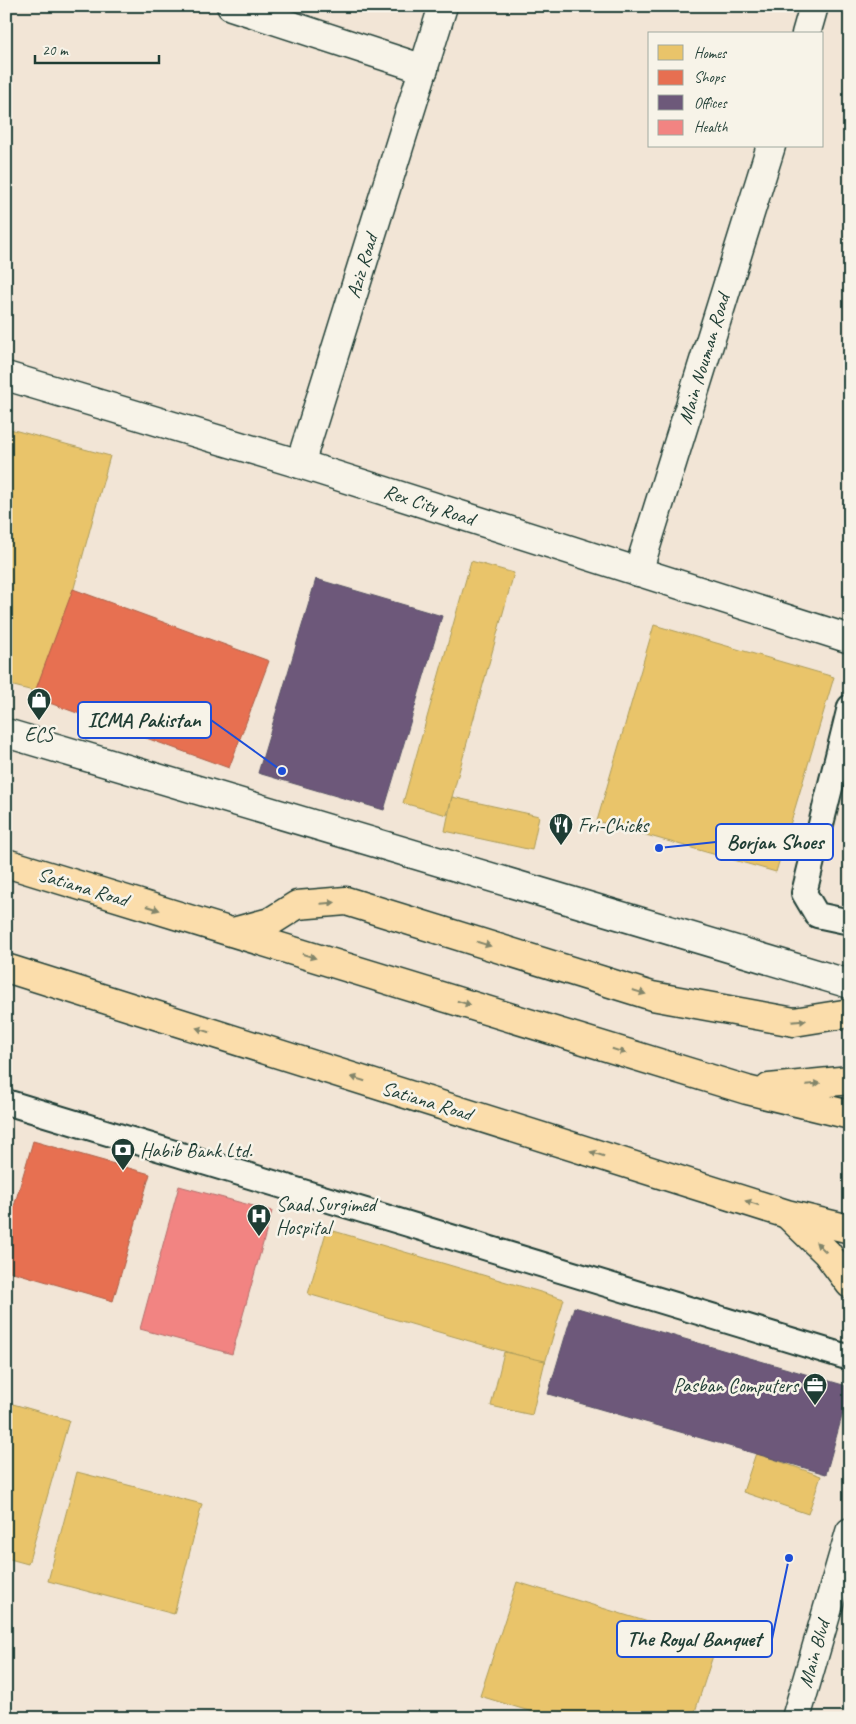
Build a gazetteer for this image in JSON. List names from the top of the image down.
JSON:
{
  "streets": {
    "main road": ["Satiana Road"],
    "street": [
      "Aziz Road",
      "Main Nouman Road",
      "Rex City Road",
      "Main Blvd"
    ]
  },
  "crossings": [
    ["Aziz Road", "Rex City Road"],
    ["Main Nouman Road", "Rex City Road"]
  ],
  "places": {
    "shop": ["ECS"],
    "other": ["ICMA Pakistan", "Borjan Shoes", "The Royal Banquet"],
    "restaurant": ["Fri-Chicks"],
    "bank": ["Habib Bank Ltd."],
    "hospital": ["Saad Surgimed Hospital"],
    "office": ["Pasban Computers"]
  },
  "legend": [
    "Homes",
    "Shops",
    "Offices",
    "Health"
  ],
  "scale_bar": "20 m"
}
